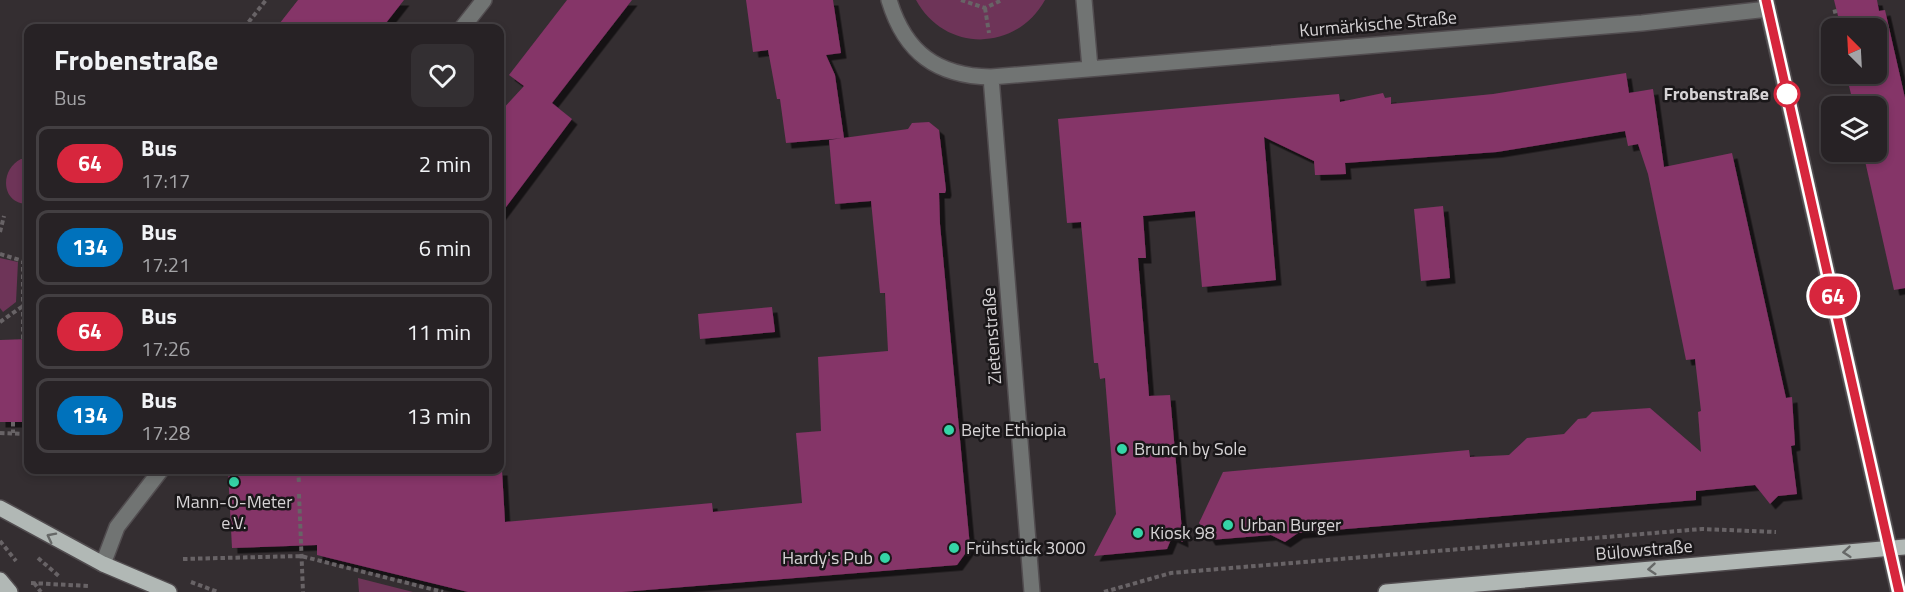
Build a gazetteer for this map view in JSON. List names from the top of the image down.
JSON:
{
  "streets": {
    "main road": ["Bülowstraße"],
    "street": ["Kurmärkische Straße", "Zietenstraße"]
  },
  "crossings": [
    ["Kurmärkische Straße", "Zietenstraße"]
  ],
  "one_way": ["Bülowstraße"],
  "places": [
    "Frobenstraße",
    "Bejte Ethiopia",
    "Brunch by Sole",
    "Mann-O-Meter e.V.",
    "Urban Burger",
    "Kiosk 98",
    "Frühstück 3000",
    "Hardy's Pub"
  ],
  "lines": ["bus line 64"],
  "north": "top left",
  "page": {
    "on_map": "64",
    "heading": ["Frobenstraße", "Bus"],
    "list": [
      {
        "mark": "64",
        "name": "Bus",
        "note": "17:17",
        "value": "2 min"
      },
      {
        "mark": "134",
        "name": "Bus",
        "note": "17:21",
        "value": "6 min"
      },
      {
        "mark": "64",
        "name": "Bus",
        "note": "17:26",
        "value": "11 min"
      },
      {
        "mark": "134",
        "name": "Bus",
        "note": "17:28",
        "value": "13 min"
      }
    ]
  }
}
